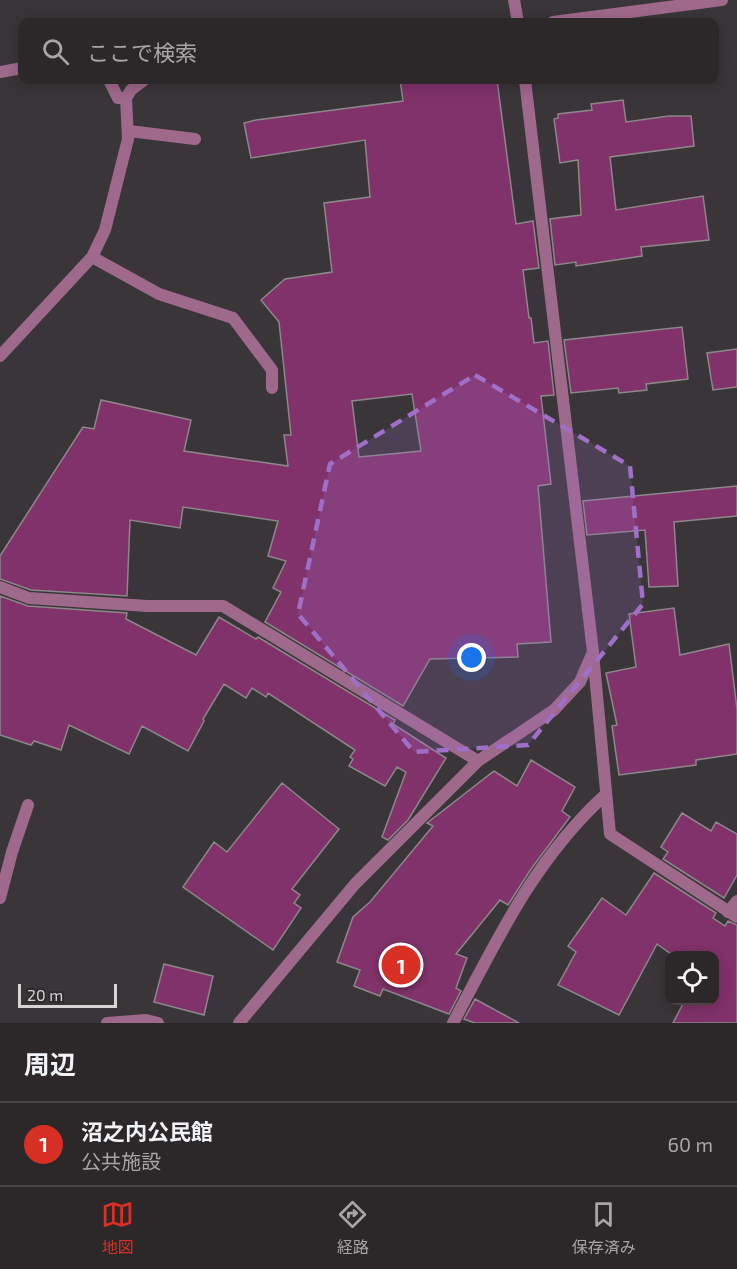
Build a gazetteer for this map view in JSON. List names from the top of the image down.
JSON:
{
  "scale_bar": "20 m",
  "page": {
    "search": "ここで検索",
    "pins": "1",
    "scale": "20 m",
    "heading": "周辺",
    "list": [
      {
        "mark": "1",
        "name": "沼之内公民館",
        "note": "公共施設",
        "value": "60 m"
      }
    ],
    "nav": ["地図", "経路", "保存済み"]
  }
}
